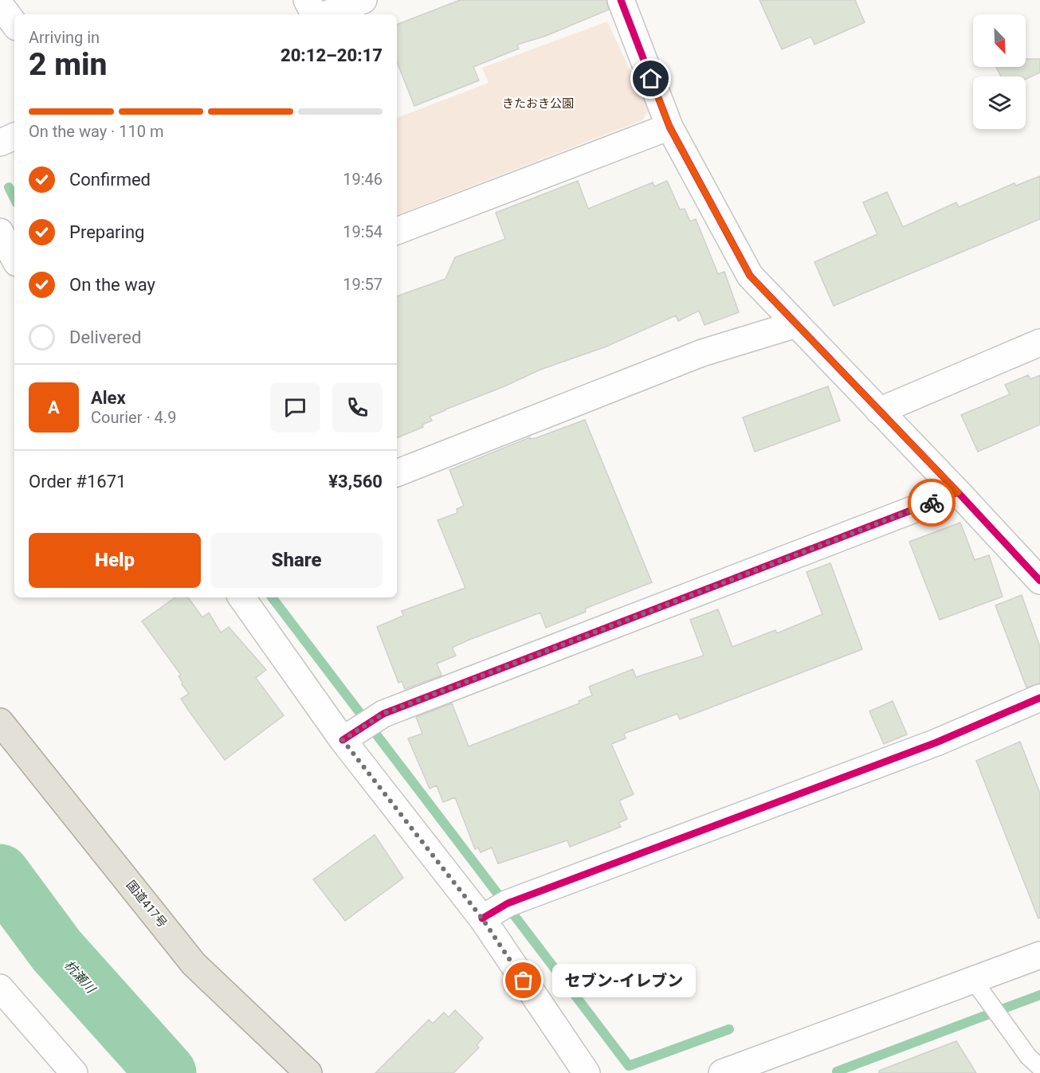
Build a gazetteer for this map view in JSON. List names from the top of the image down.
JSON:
{
  "streets": {
    "highway": ["国道417号"]
  },
  "water": ["杭瀬川"],
  "parks": ["きたおき公園"],
  "places": ["セブン-イレブン"],
  "north": "bottom right",
  "page": {
    "heading": ["2 min", "Arriving in", "20:12–20:17"],
    "panel": [
      "Alex",
      "Courier · 4.9",
      "Order #1671",
      "¥3,560"
    ],
    "bar": "On the way · 110 m",
    "list": [
      ["Confirmed", "19:46"],
      ["Preparing", "19:54"],
      ["On the way", "19:57"],
      "Delivered"
    ],
    "round": "A",
    "buttons": ["Help", "Share"],
    "bubble": "セブン-イレブン"
  }
}
